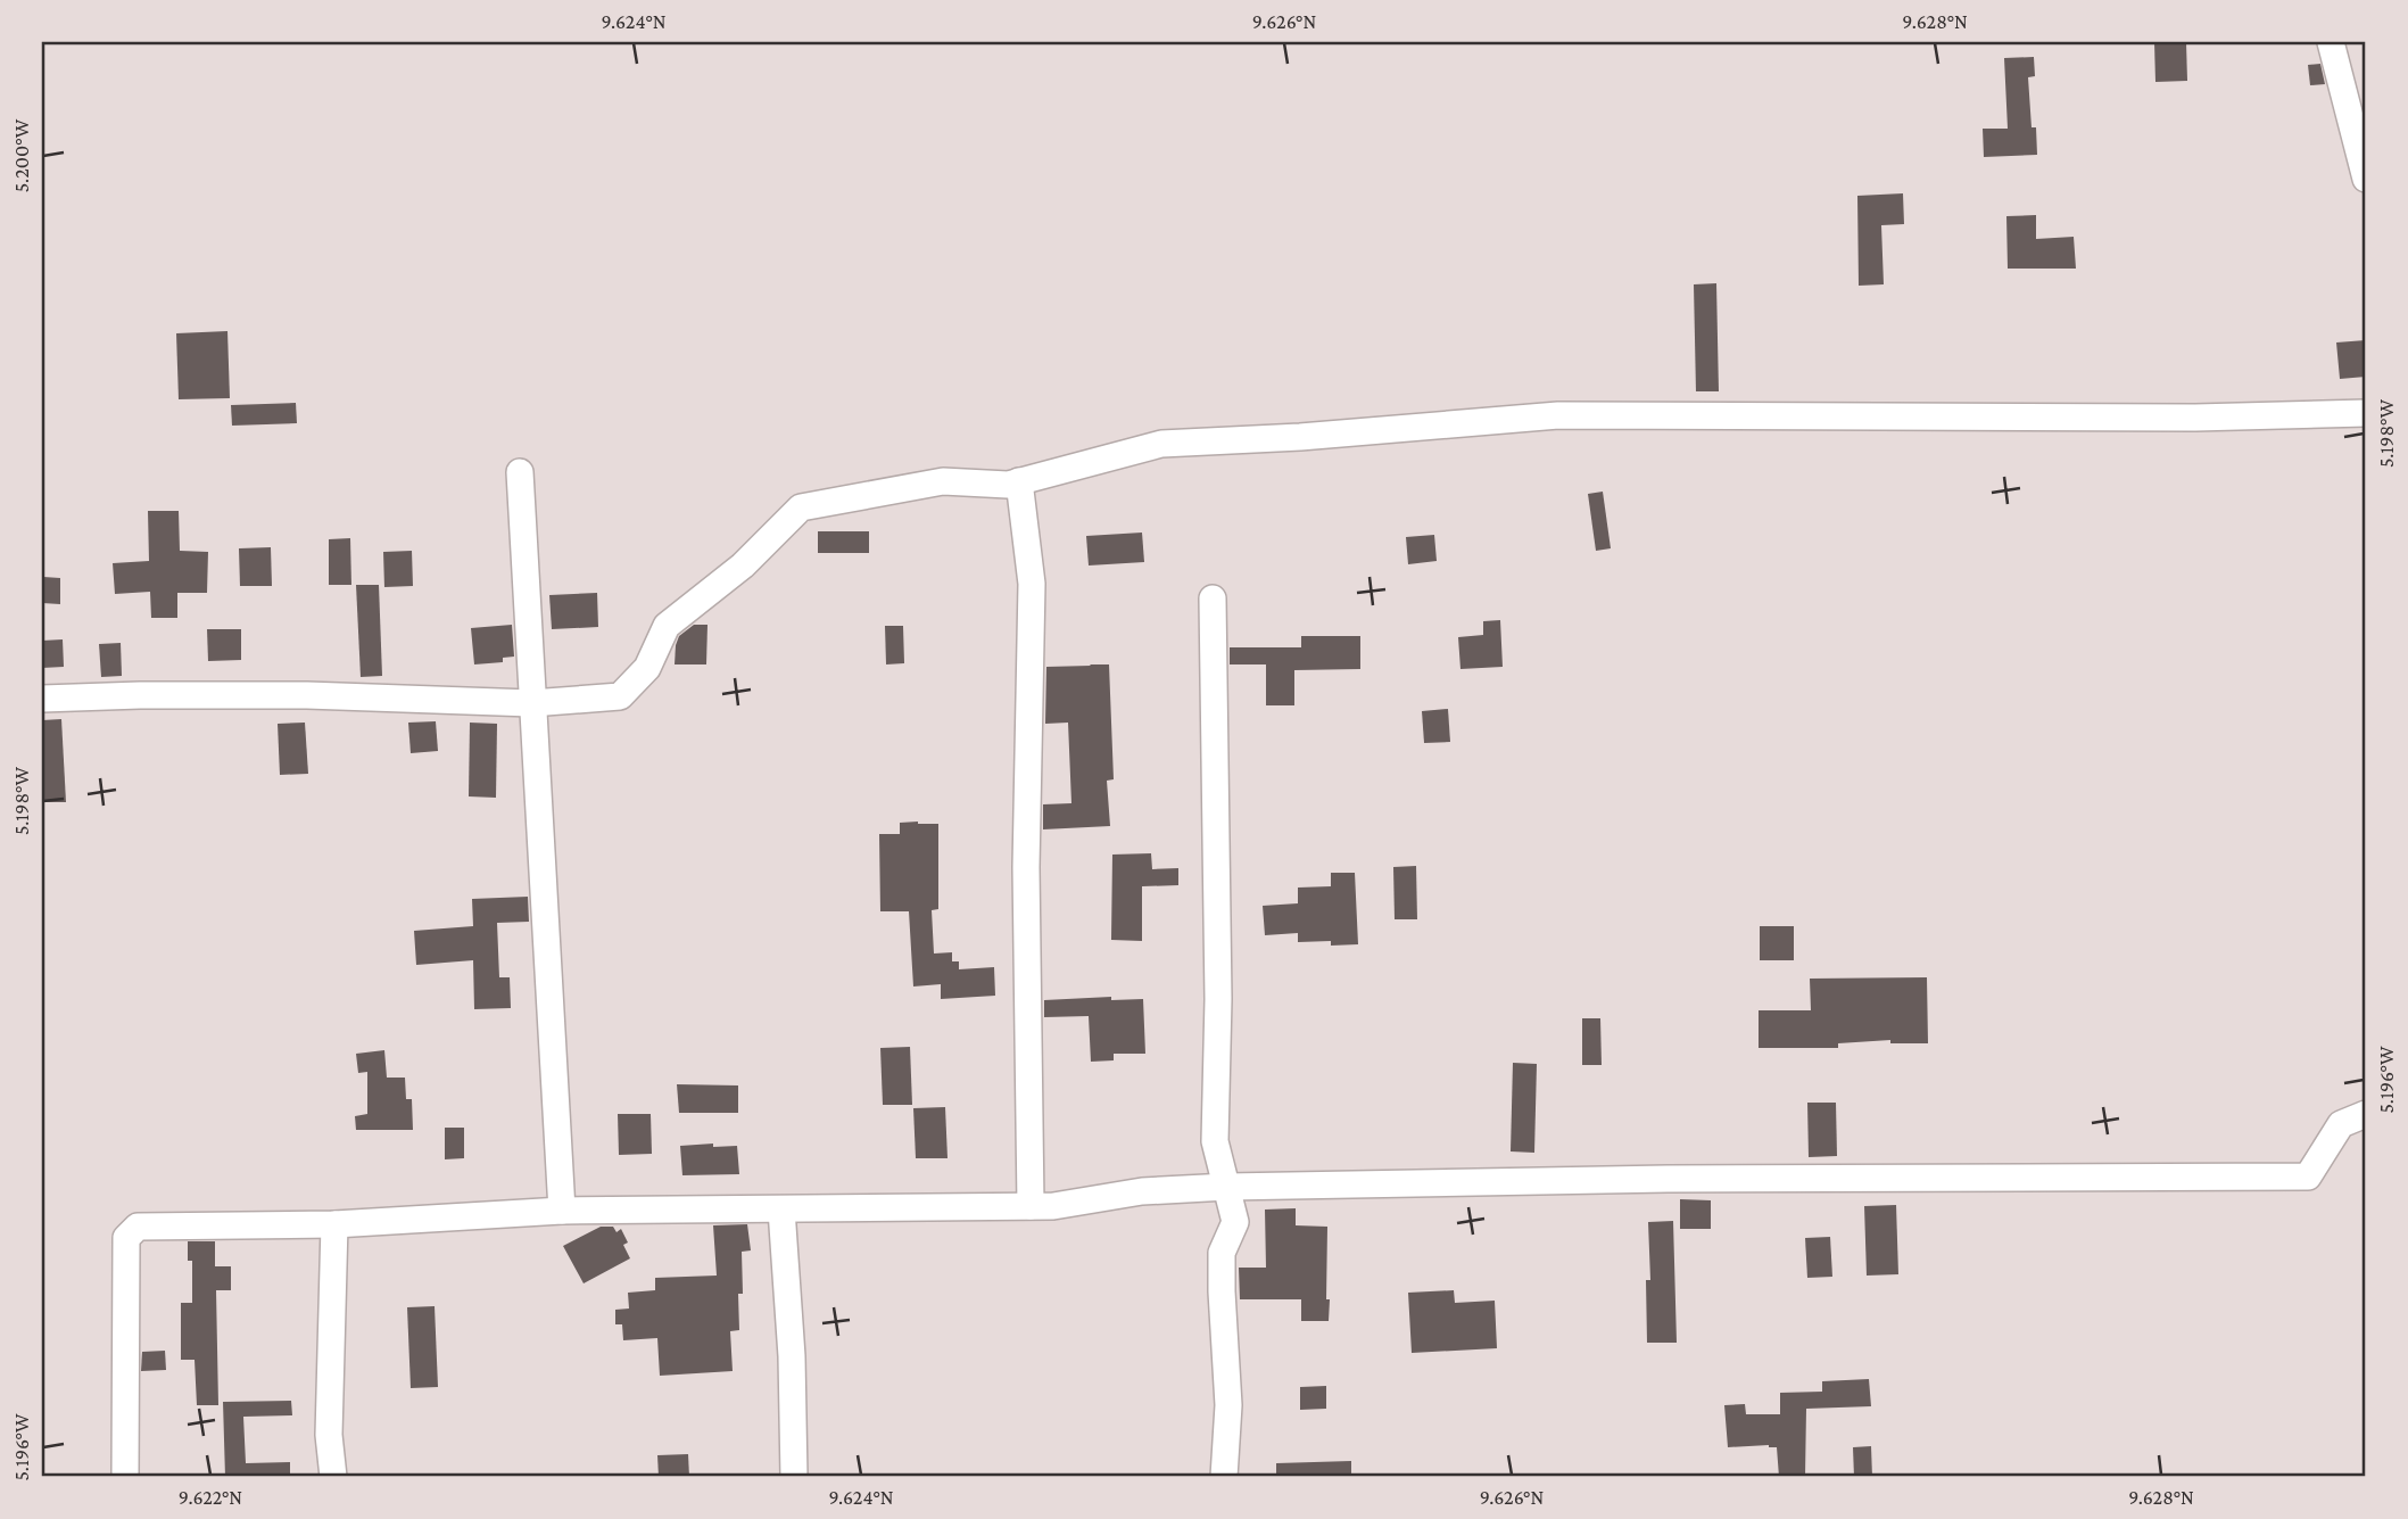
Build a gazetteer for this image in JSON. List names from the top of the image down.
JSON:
{
  "coordinates": [
    "9.624°N",
    "9.626°N",
    "9.628°N",
    "5.200°W",
    "5.198°W",
    "5.196°W",
    "9.622°N"
  ]
}
